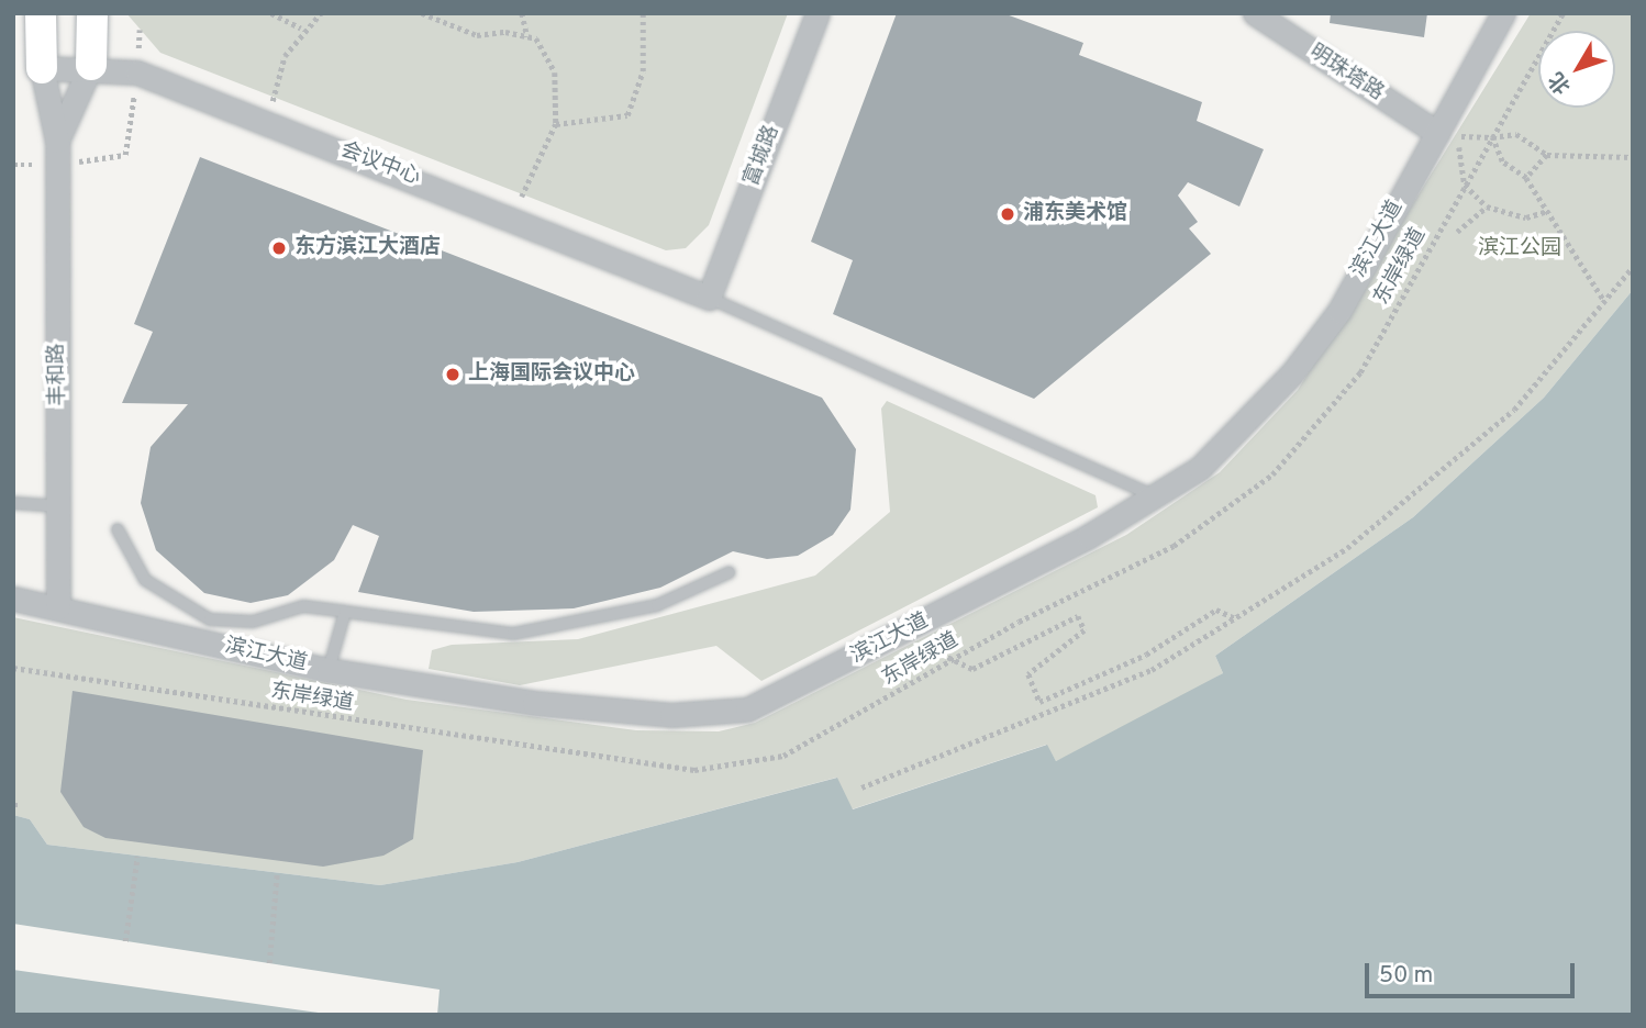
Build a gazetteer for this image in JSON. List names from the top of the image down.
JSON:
{
  "streets": {
    "street": [
      "明珠塔路",
      "富城路",
      "会议中心",
      "滨江大道",
      "丰和路"
    ],
    "path": ["东岸绿道"]
  },
  "crossings": [
    ["明珠塔路", "滨江大道"],
    ["富城路", "会议中心"],
    ["会议中心", "丰和路"],
    ["滨江大道", "丰和路"]
  ],
  "parks": ["滨江公园"],
  "places": ["浦东美术馆", "东方滨江大酒店", "上海国际会议中心"],
  "scale_bar": "50 m",
  "north": "bottom left"
}
